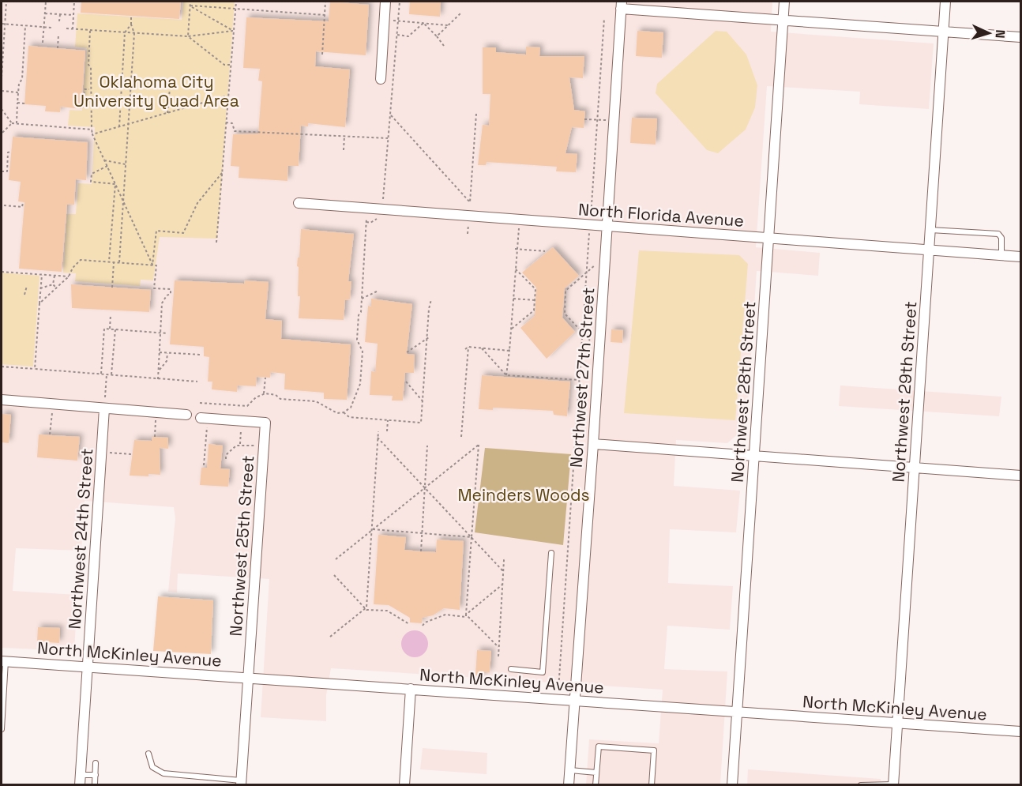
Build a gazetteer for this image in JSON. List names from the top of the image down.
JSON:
{
  "streets": {
    "street": [
      "North Florida Avenue",
      "Northwest 27th Street",
      "Northwest 28th Street",
      "Northwest 29th Street",
      "Northwest 24th Street",
      "Northwest 25th Street",
      "North McKinley Avenue"
    ]
  },
  "crossings": [
    ["North Florida Avenue", "Northwest 27th Street"],
    ["North Florida Avenue", "Northwest 28th Street"],
    ["North Florida Avenue", "Northwest 29th Street"],
    ["Northwest 27th Street", "North McKinley Avenue"],
    ["Northwest 28th Street", "North McKinley Avenue"],
    ["Northwest 29th Street", "North McKinley Avenue"],
    ["Northwest 24th Street", "North McKinley Avenue"],
    ["Northwest 25th Street", "North McKinley Avenue"]
  ],
  "parks": ["Oklahoma City University Quad Area", "Meinders Woods"],
  "north": "right"
}
